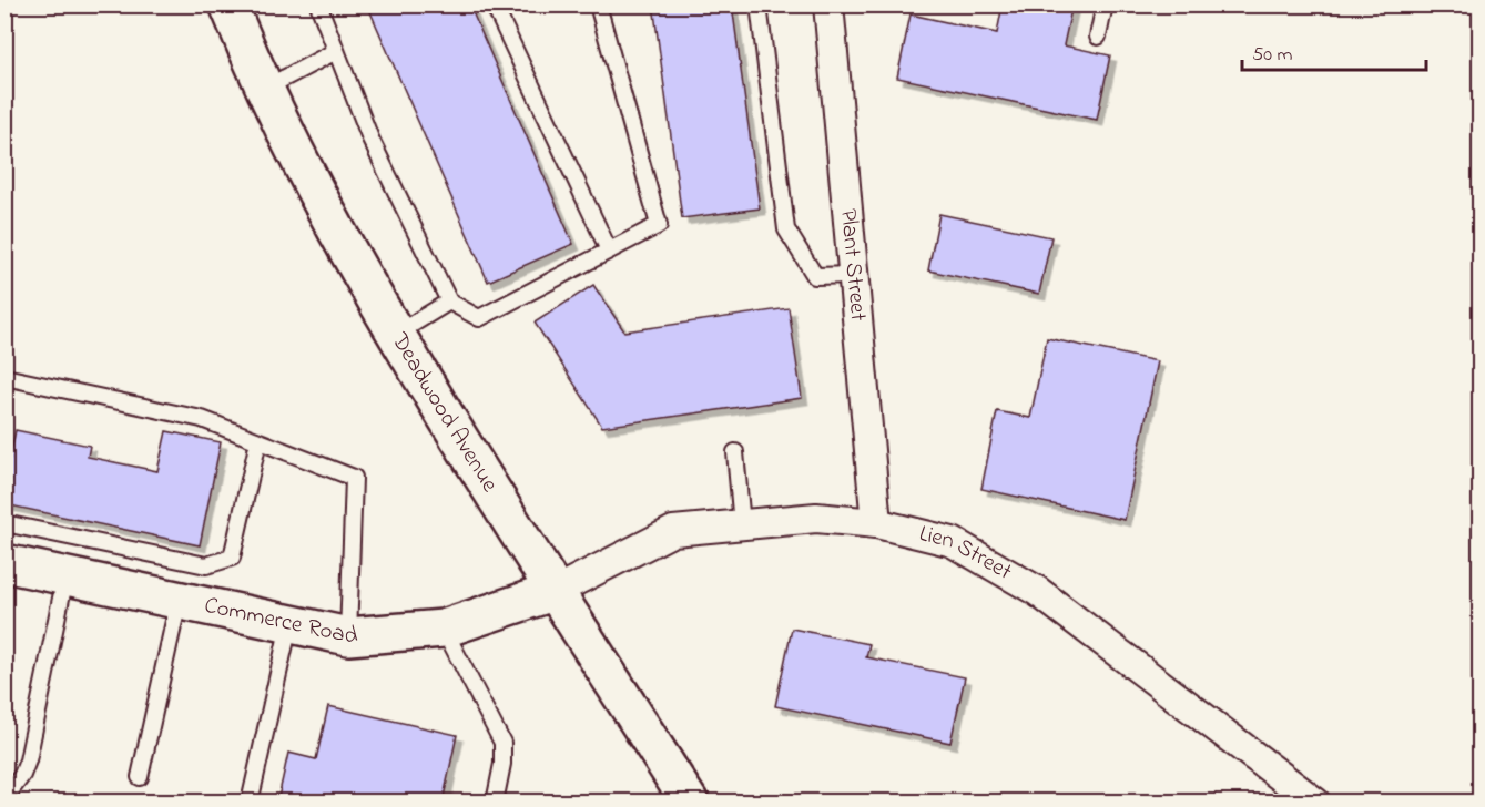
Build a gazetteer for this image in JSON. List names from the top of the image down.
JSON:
{
  "streets": {
    "main road": ["Deadwood Avenue", "Commerce Road"],
    "street": ["Plant Street", "Lien Street"]
  },
  "crossings": [
    ["Plant Street", "Lien Street"],
    ["Deadwood Avenue", "Lien Street"],
    ["Deadwood Avenue", "Commerce Road"],
    ["Lien Street", "Commerce Road"]
  ],
  "scale_bar": "50 m"
}
